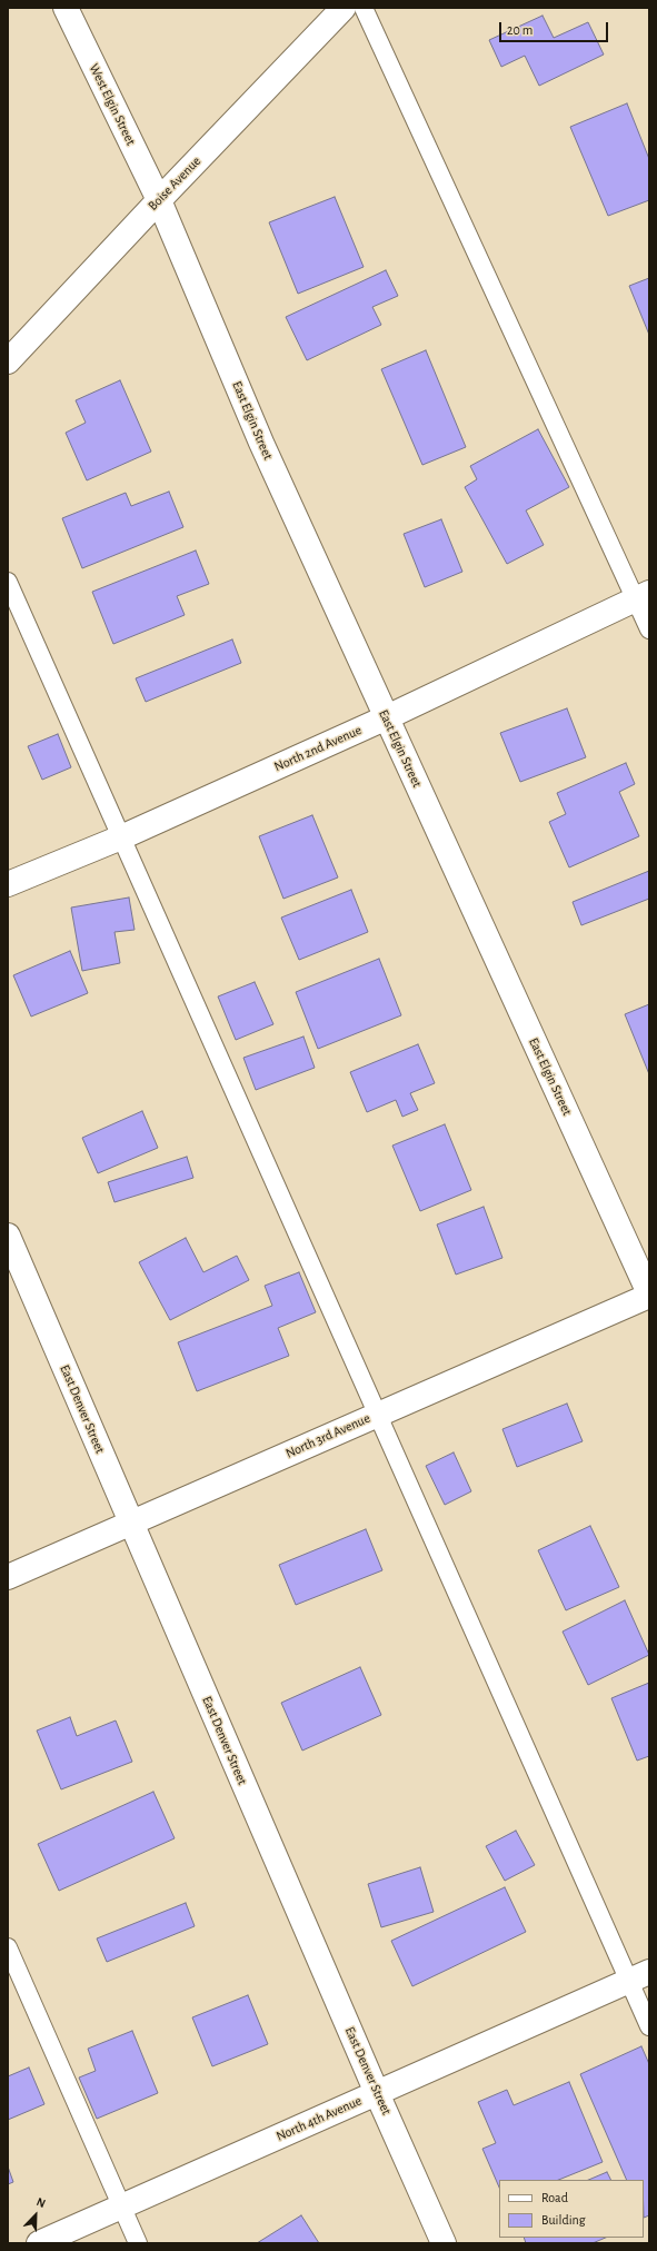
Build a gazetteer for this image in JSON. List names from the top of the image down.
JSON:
{
  "streets": {
    "street": [
      "West Elgin Street",
      "Boise Avenue",
      "East Elgin Street",
      "North 2nd Avenue",
      "East Denver Street",
      "North 3rd Avenue",
      "North 4th Avenue"
    ]
  },
  "crossings": [
    ["West Elgin Street", "Boise Avenue"],
    ["West Elgin Street", "East Elgin Street"],
    ["Boise Avenue", "East Elgin Street"],
    ["East Elgin Street", "North 2nd Avenue"],
    ["East Elgin Street", "North 3rd Avenue"],
    ["East Denver Street", "North 3rd Avenue"],
    ["East Denver Street", "North 4th Avenue"]
  ],
  "legend": ["Road", "Building"],
  "scale_bar": "20 m",
  "north": "top right"
}
